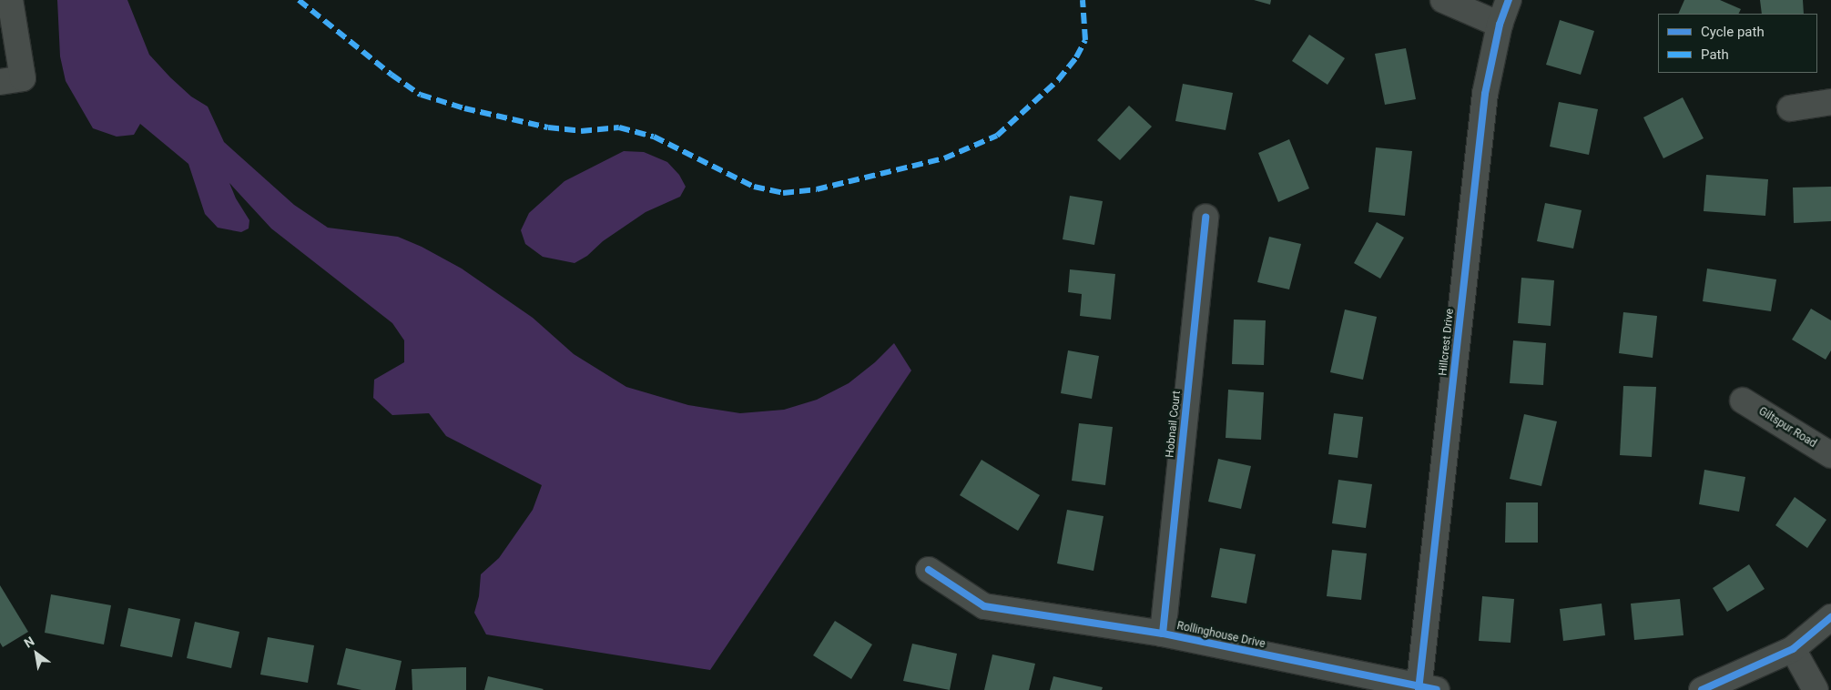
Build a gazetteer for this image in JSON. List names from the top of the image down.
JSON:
{
  "streets": {
    "street": [
      "Hillcrest Drive",
      "Hobnail Court",
      "Giltspur Road",
      "Rollinghouse Drive"
    ]
  },
  "crossings": [
    ["Hillcrest Drive", "Rollinghouse Drive"],
    ["Hobnail Court", "Rollinghouse Drive"]
  ],
  "legend": ["Cycle path", "Path"],
  "north": "top left"
}
